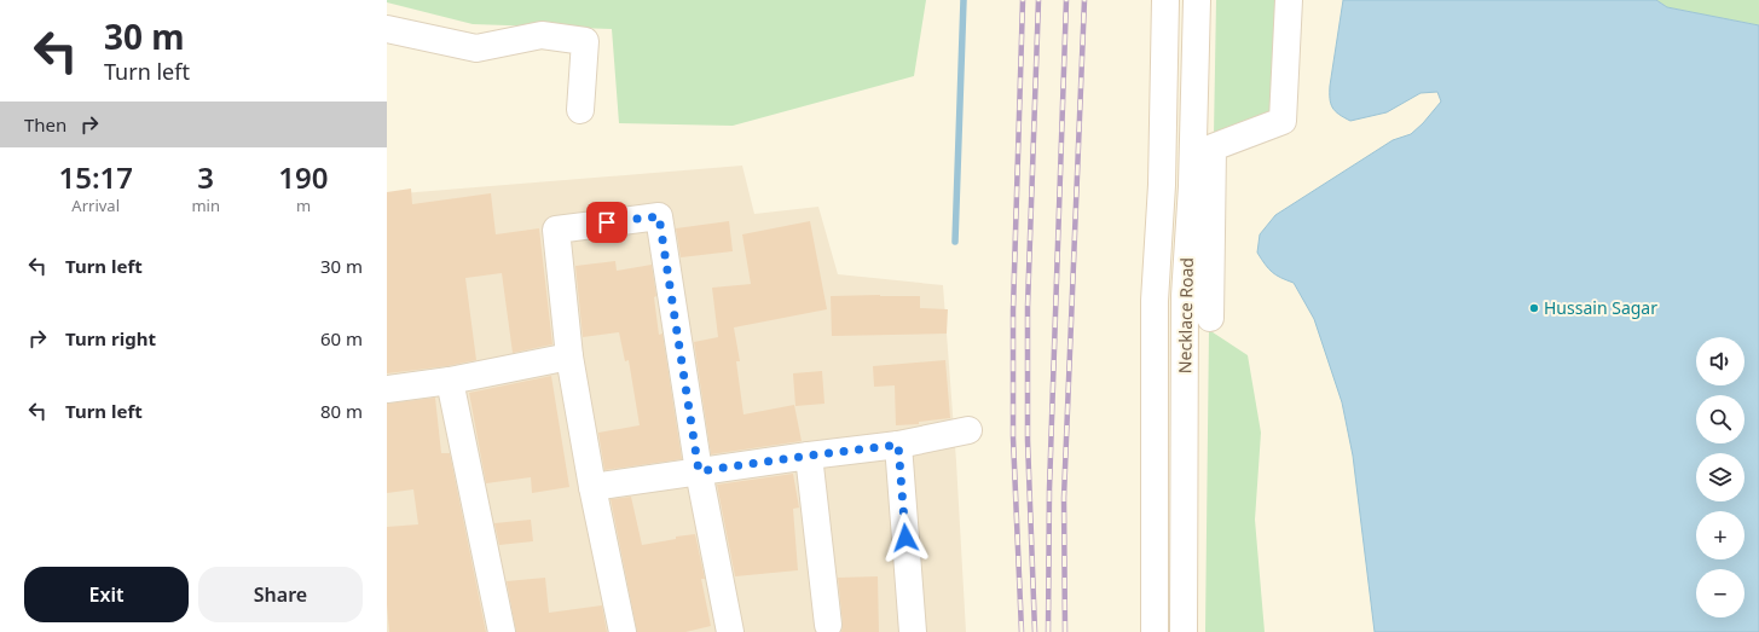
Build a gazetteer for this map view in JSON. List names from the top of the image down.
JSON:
{
  "streets": {
    "street": ["Necklace Road"]
  },
  "places": ["Hussain Sagar"],
  "page": {
    "turn": ["30 m", "Turn left"],
    "then": "Then",
    "eta": [
      "15:17",
      "Arrival",
      "3",
      "min",
      "190",
      "m"
    ],
    "list": [
      {
        "name": "Turn left",
        "value": "30 m"
      },
      {
        "name": "Turn right",
        "value": "60 m"
      },
      {
        "name": "Turn left",
        "value": "80 m"
      }
    ],
    "map_buttons": ["+", "−"],
    "buttons": ["Exit", "Share"]
  }
}
